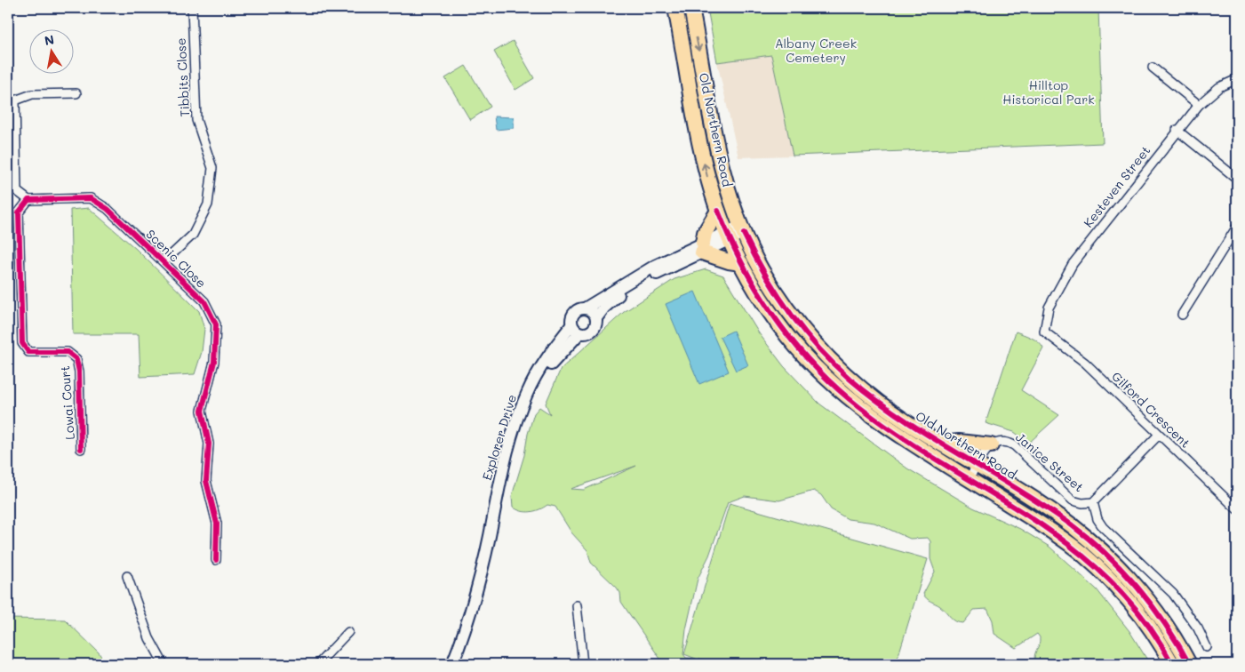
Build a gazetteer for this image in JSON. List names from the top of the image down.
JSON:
{
  "streets": {
    "highway": ["Old Northern Road"],
    "street": [
      "Tibbits Close",
      "Kesteven Street",
      "Scenic Close",
      "Lowai Court",
      "Gilford Crescent",
      "Explorer Drive",
      "Janice Street"
    ]
  },
  "crossings": [
    ["Tibbits Close", "Scenic Close"],
    ["Kesteven Street", "Gilford Crescent"],
    ["Scenic Close", "Lowai Court"],
    ["Gilford Crescent", "Janice Street"]
  ],
  "parks": ["Albany Creek Cemetery", "Hilltop Historical Park"],
  "north": "top"
}
